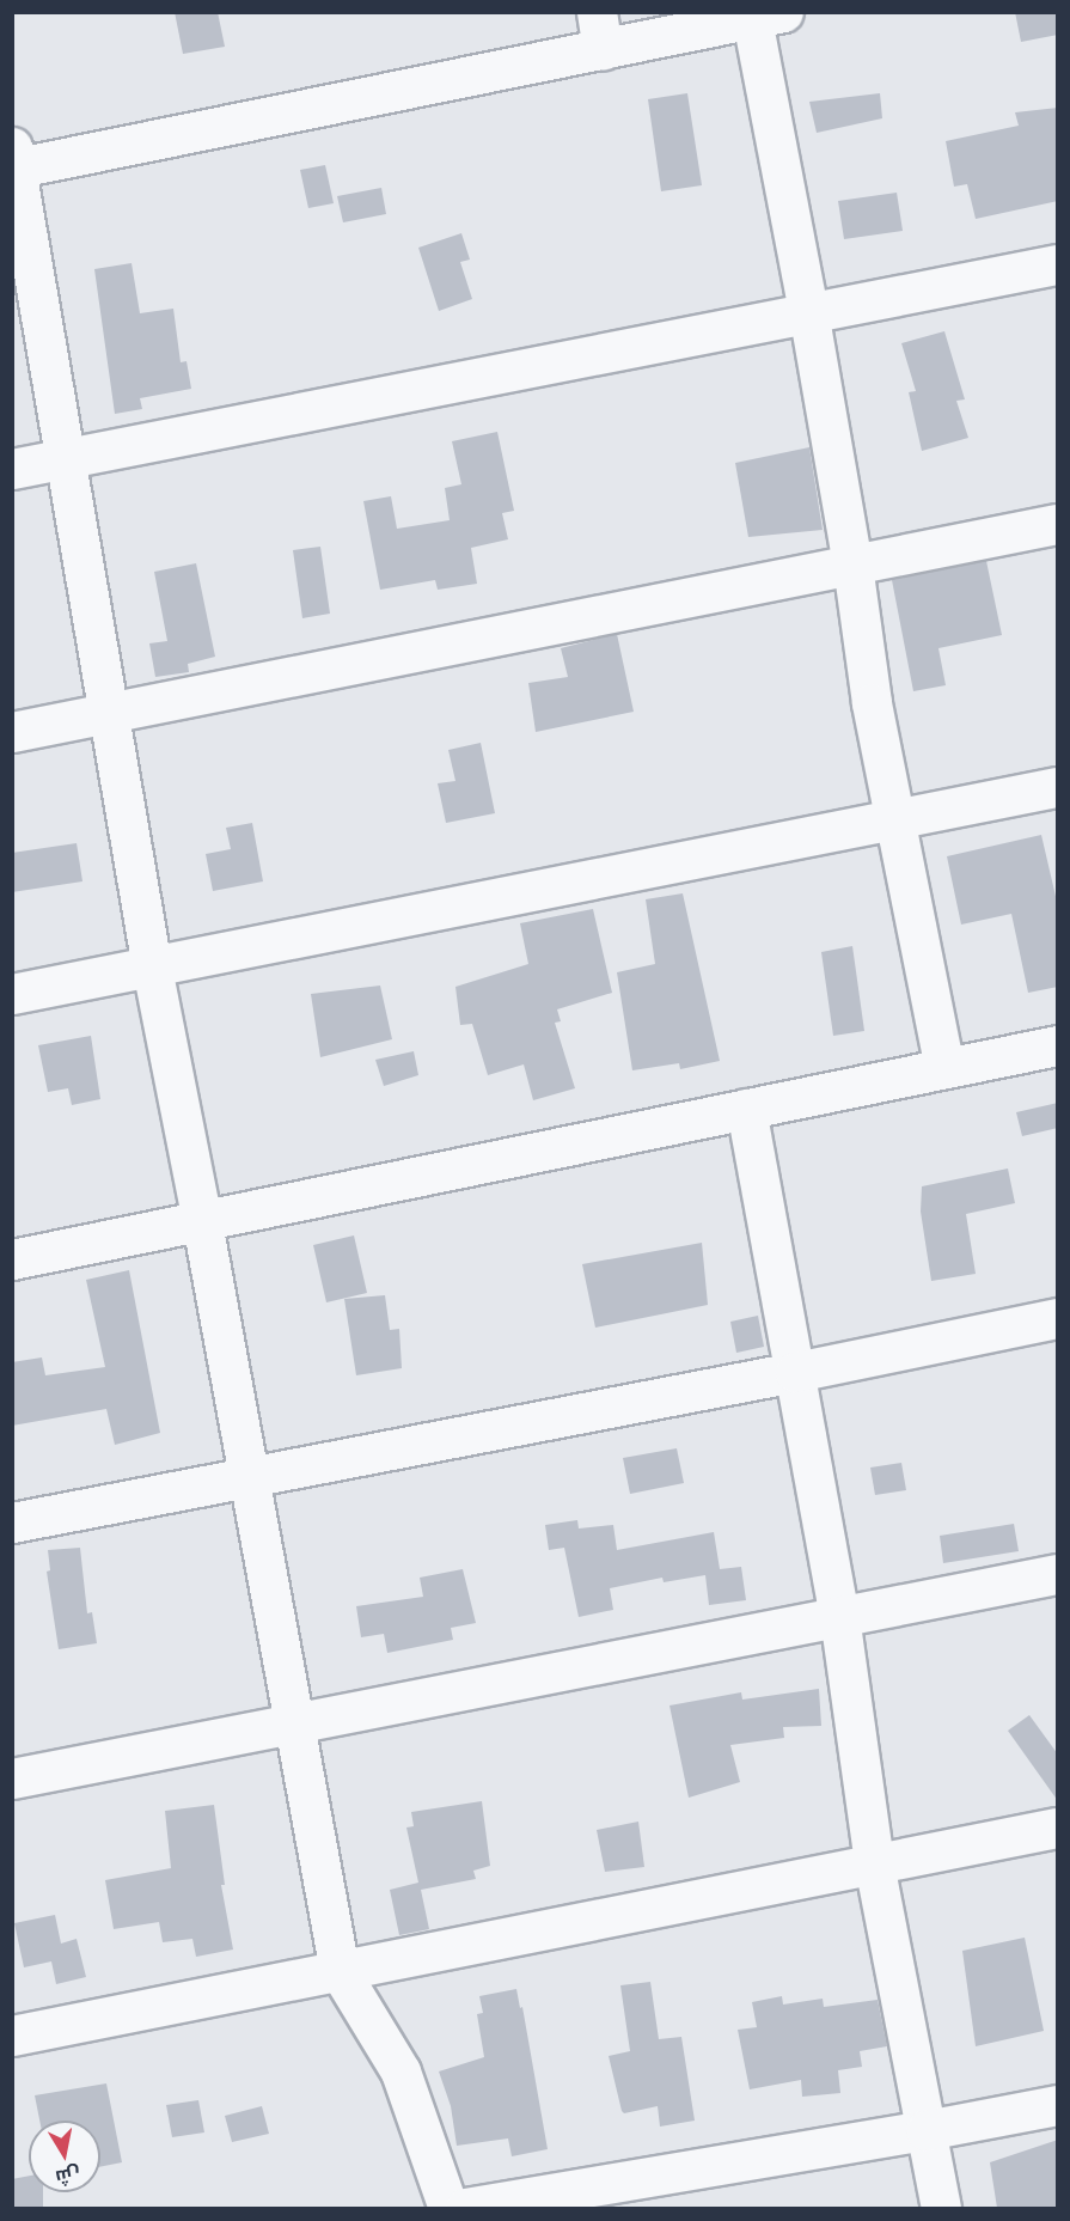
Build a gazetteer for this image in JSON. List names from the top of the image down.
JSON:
{
  "north": "bottom"
}
